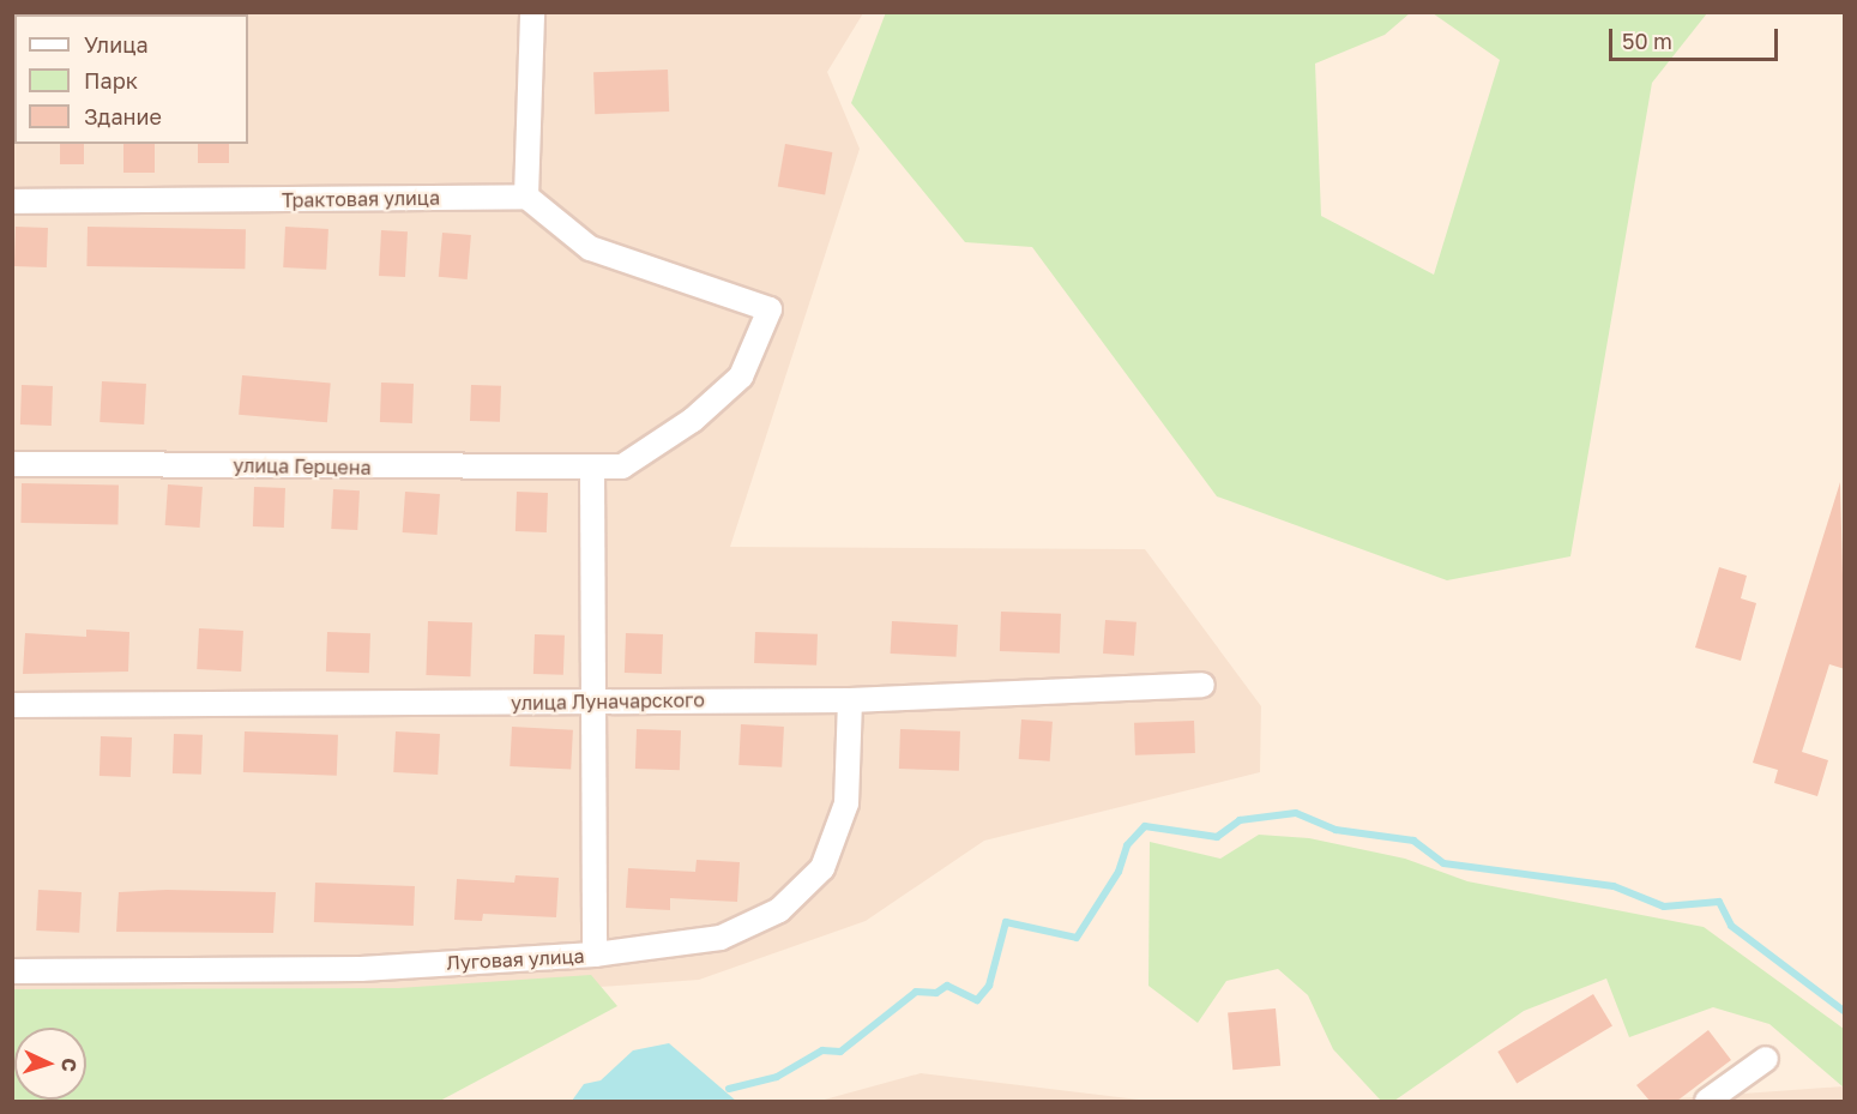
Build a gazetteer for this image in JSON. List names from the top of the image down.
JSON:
{
  "streets": {
    "street": [
      "Трактовая улица",
      "улица Герцена",
      "улица Луначарского",
      "Луговая улица"
    ]
  },
  "crossings": [
    ["Трактовая улица", "улица Герцена"],
    ["улица Луначарского", "Луговая улица"]
  ],
  "legend": ["Улица", "Парк", "Здание"],
  "scale_bar": "50 m",
  "north": "right"
}
